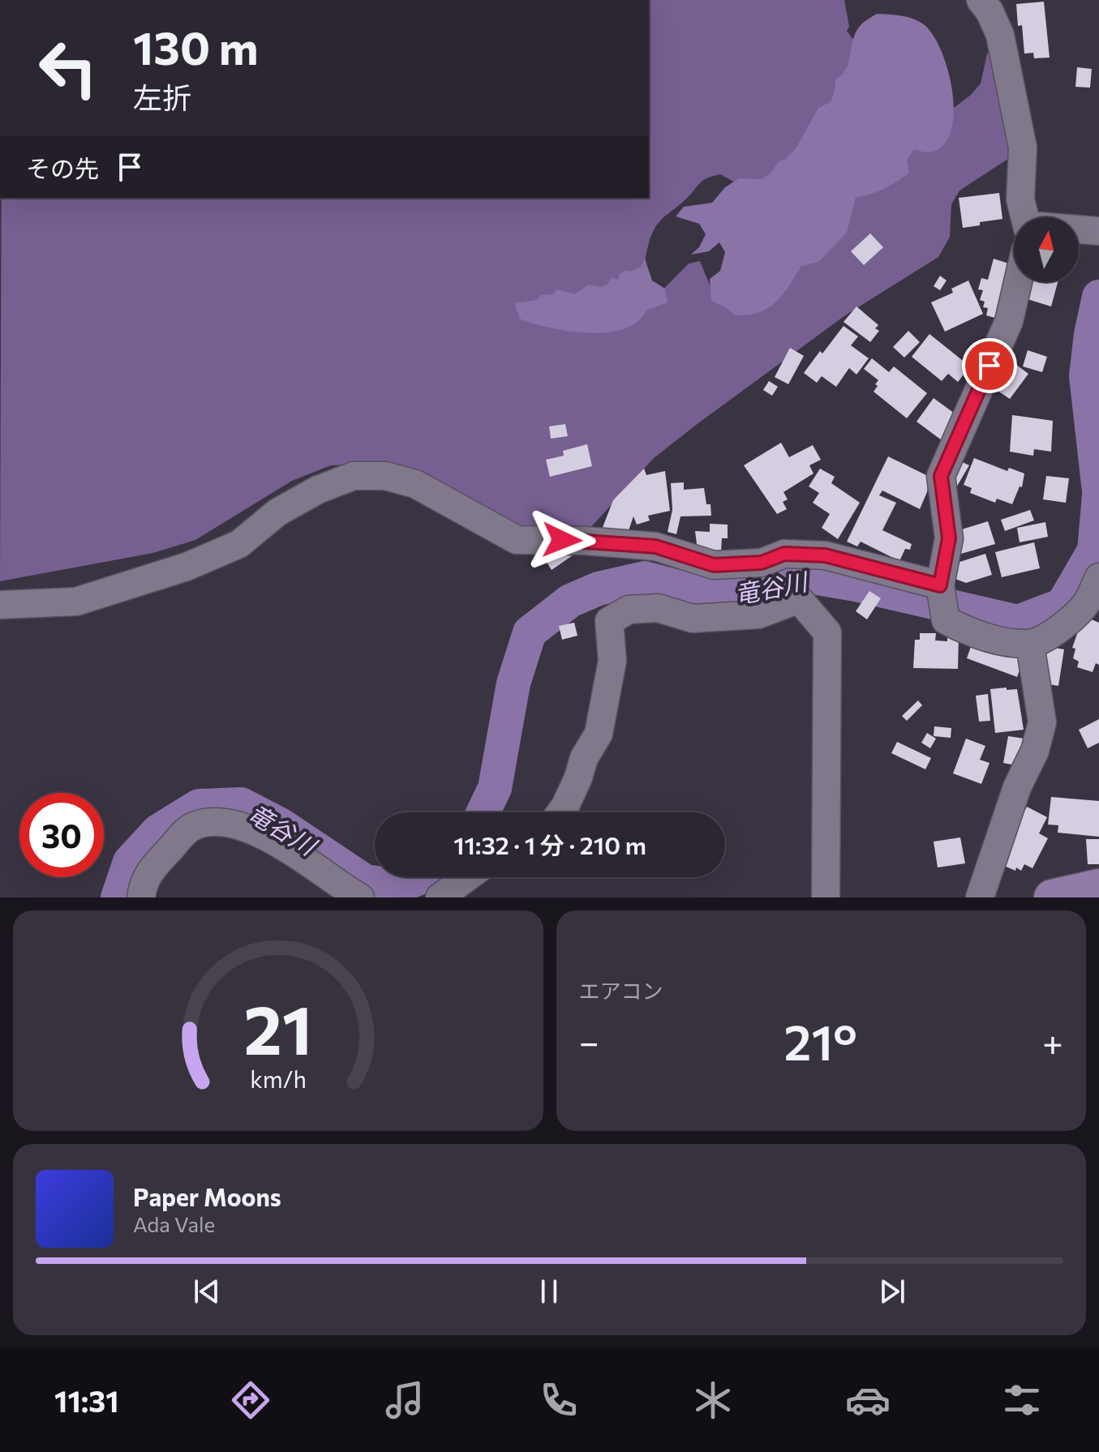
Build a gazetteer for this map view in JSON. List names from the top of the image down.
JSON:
{
  "water": ["竜谷川"],
  "north": "top",
  "page": {
    "turn": ["130 m", "左折"],
    "then": "その先",
    "limit": "30",
    "trip": "11:32 · 1 分 · 210 m",
    "tile": "エアコン",
    "heat": ["−", "21°", "+"],
    "song": ["Paper Moons", "Ada Vale"],
    "tabs": "11:31",
    "gauge": ["21", "km/h"]
  }
}
